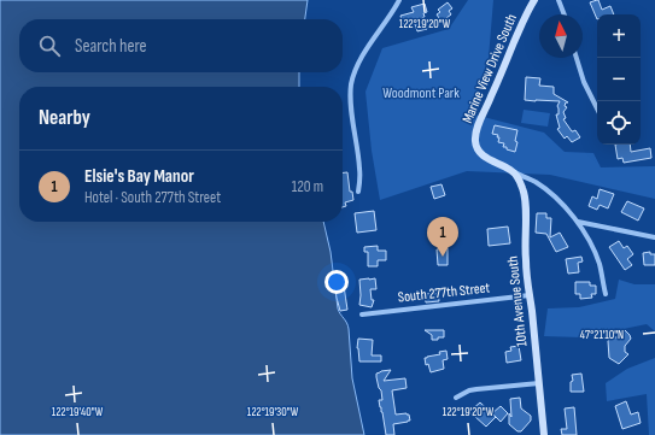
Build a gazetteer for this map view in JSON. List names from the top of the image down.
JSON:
{
  "streets": {
    "main road": ["Marine View Drive South", "10th Avenue South"],
    "street": ["South 277th Street"]
  },
  "crossings": [
    ["Marine View Drive South", "10th Avenue South"],
    ["South 277th Street", "10th Avenue South"]
  ],
  "parks": ["Woodmont Park"],
  "north": "top",
  "page": {
    "map_buttons": ["+", "−"],
    "search": "Search here",
    "heading": "Nearby",
    "list": [
      {
        "mark": "1",
        "name": "Elsie's Bay Manor",
        "note": "Hotel · South 277th Street",
        "value": "120 m"
      }
    ],
    "pins": "1"
  },
  "coordinates": [
    "122°19'20\"W",
    "47°21'10\"N",
    "122°19'40\"W",
    "122°19'30\"W"
  ]
}
